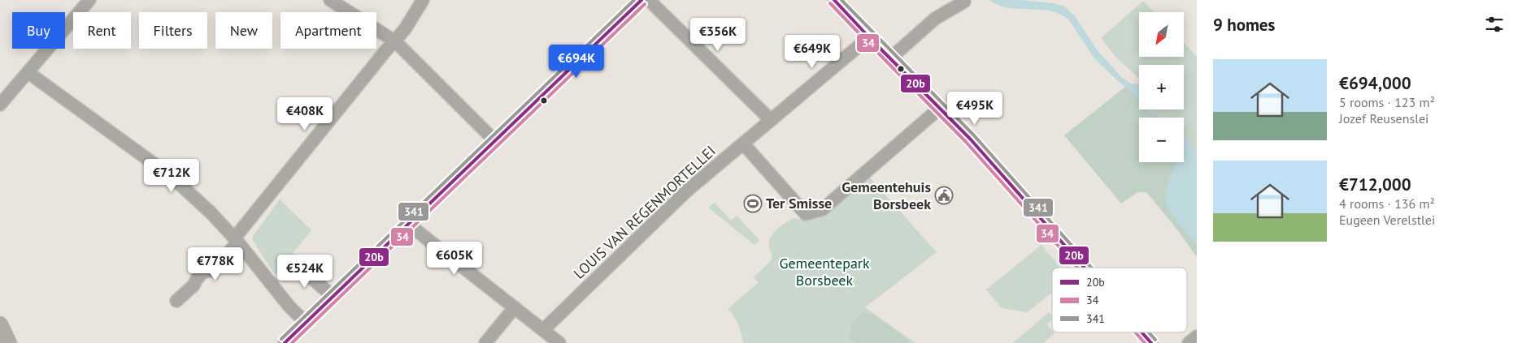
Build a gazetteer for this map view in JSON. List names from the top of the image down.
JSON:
{
  "streets": {
    "street": ["LOUIS VAN REGENMORTELLEI"]
  },
  "parks": ["Gemeentepark Borsbeek"],
  "places": {
    "public building": ["Gemeentehuis Borsbeek"],
    "sports": ["Ter Smisse"]
  },
  "lines": ["transit line 20b", "transit line 341", "transit line 34"],
  "legend": ["20b", "34", "341"],
  "north": "bottom left",
  "page": {
    "heading": "9 homes",
    "map_buttons": ["+", "−"],
    "chip": [
      "Buy",
      "Rent",
      "Filters",
      "New",
      "Apartment"
    ],
    "price": [
      "€356K",
      "€649K",
      "€694K",
      "€495K",
      "€408K",
      "€712K",
      "€605K",
      "€778K",
      "€524K"
    ],
    "list": [
      {
        "name": "€694,000",
        "note": "5 rooms · 123 m² · Jozef Reusenslei"
      },
      {
        "name": "€712,000",
        "note": "4 rooms · 136 m² · Eugeen Verelstlei"
      }
    ]
  }
}
